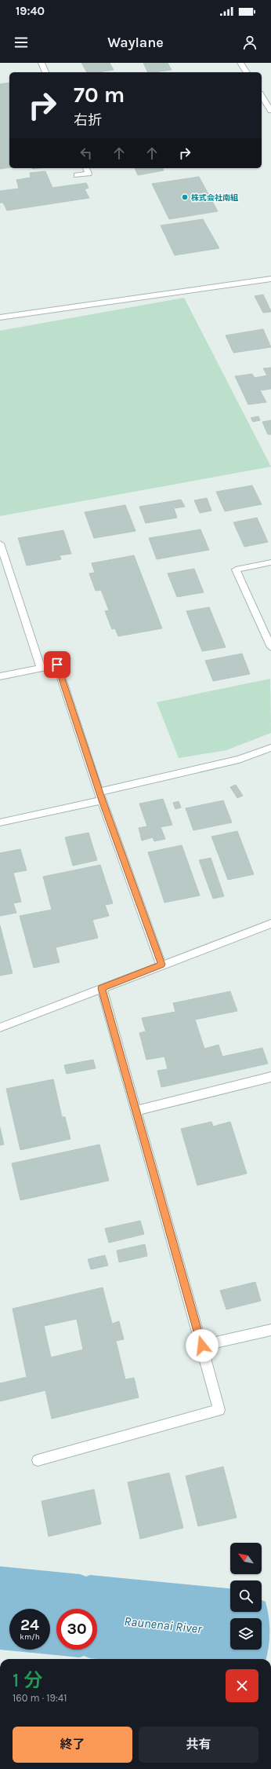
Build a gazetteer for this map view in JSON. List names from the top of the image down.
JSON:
{
  "water": ["Raunenai River"],
  "places": ["株式会社南組"],
  "north": "top left",
  "page": {
    "status": "19:40",
    "header": "Waylane",
    "turn": ["70 m", "右折"],
    "speed": "24 km/h",
    "limit": "30",
    "heading": ["1 分", "160 m · 19:41"],
    "buttons": ["終了", "共有"]
  }
}
